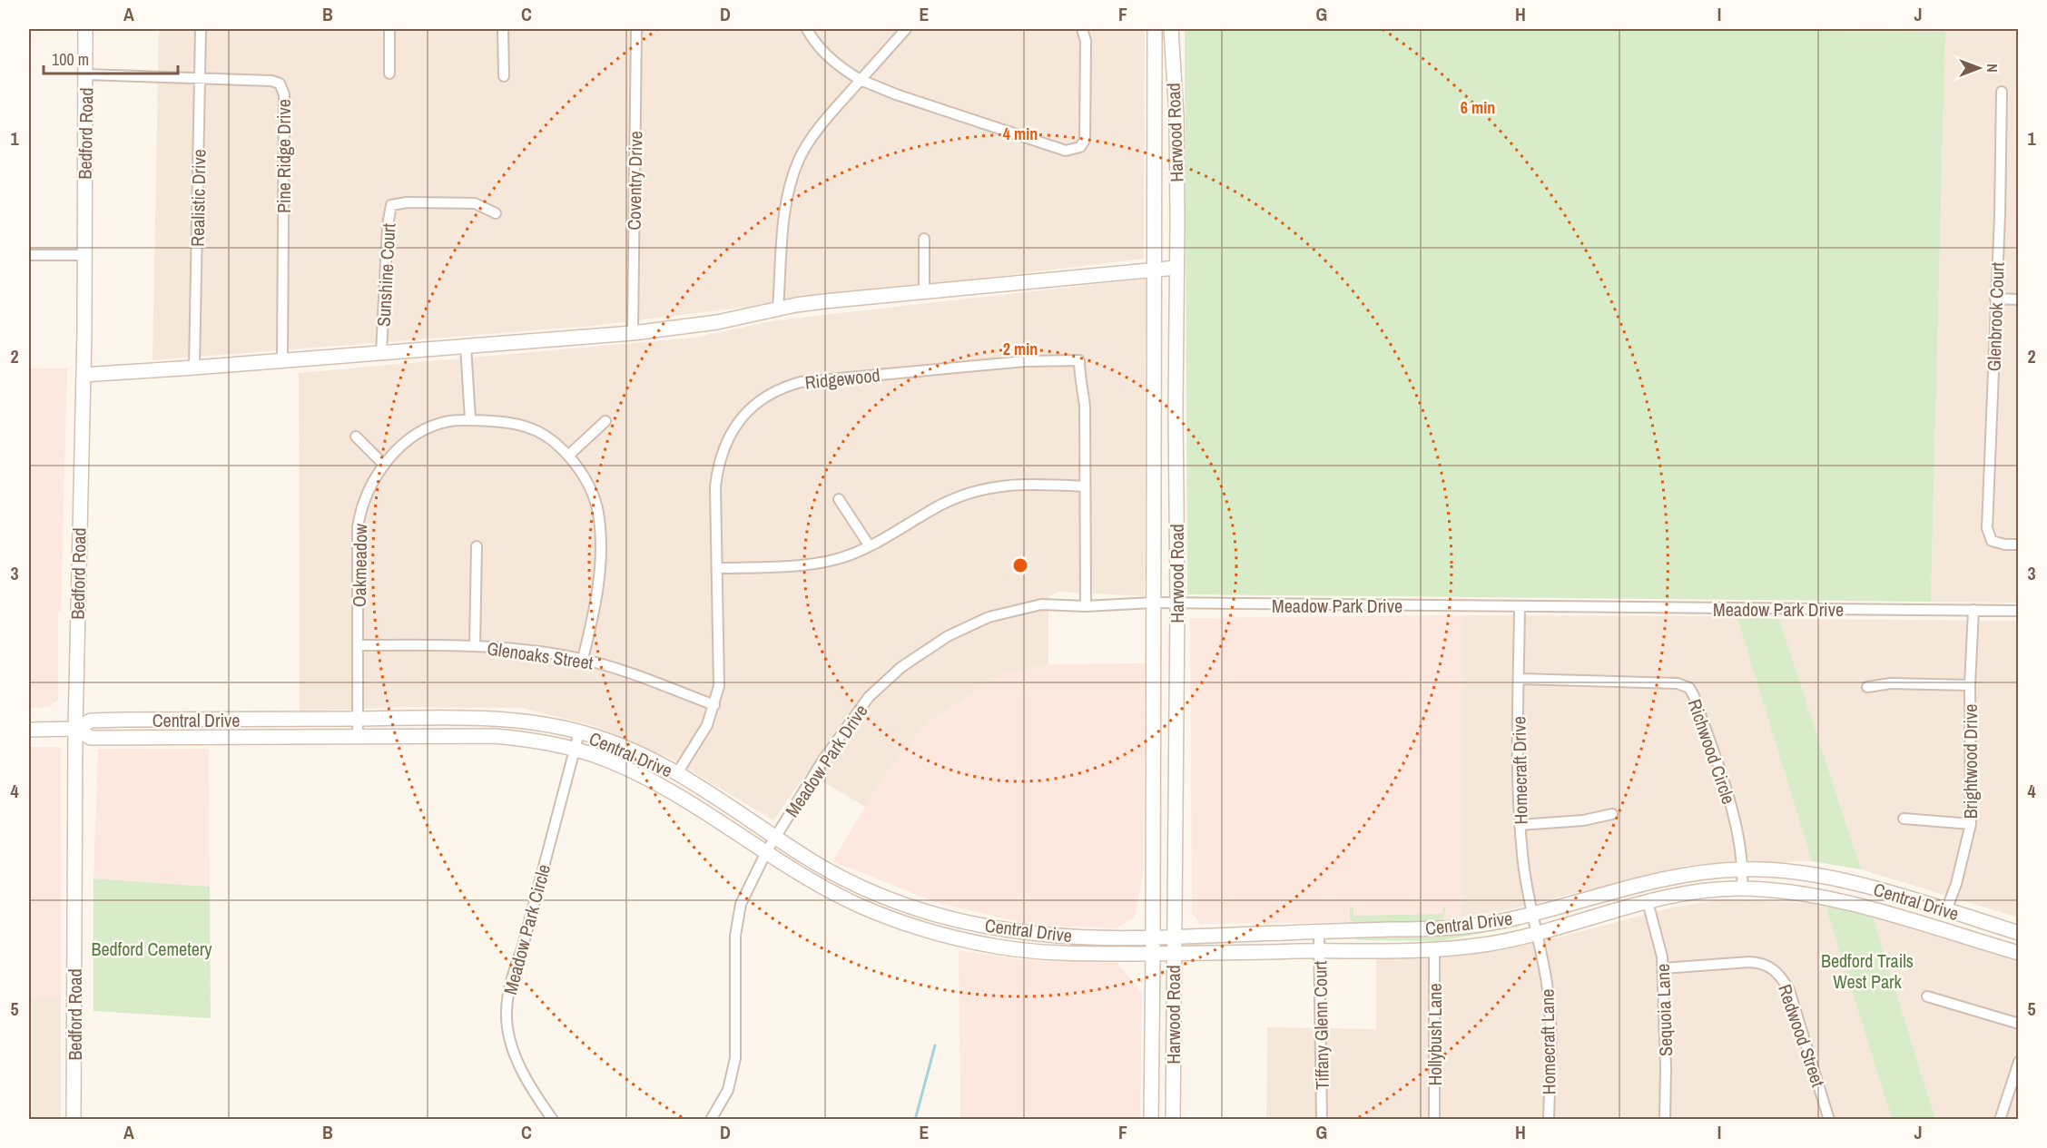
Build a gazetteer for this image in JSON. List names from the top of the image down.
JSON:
{
  "streets": {
    "main road": ["Harwood Road", "Bedford Road", "Central Drive"],
    "street": [
      "Pine Ridge Drive",
      "Coventry Drive",
      "Realistic Drive",
      "Sunshine Court",
      "Glenbrook Court",
      "Ridgewood",
      "Oakmeadow",
      "Meadow Park Drive",
      "Glenoaks Street",
      "Richwood Circle",
      "Brightwood Drive",
      "Homecraft Drive",
      "Meadow Park Circle",
      "Sequoia Lane",
      "Tiffany Glenn Court",
      "Hollybush Lane",
      "Redwood Street",
      "Homecraft Lane"
    ]
  },
  "crossings": [
    ["Harwood Road", "Meadow Park Drive"],
    ["Harwood Road", "Central Drive"],
    ["Bedford Road", "Pine Ridge Drive"],
    ["Bedford Road", "Central Drive"],
    ["Pine Ridge Drive", "Realistic Drive"],
    ["Ridgewood", "Meadow Park Drive"],
    ["Ridgewood", "Glenoaks Street"],
    ["Ridgewood", "Central Drive"],
    ["Oakmeadow", "Glenoaks Street"],
    ["Oakmeadow", "Central Drive"],
    ["Meadow Park Drive", "Central Drive"],
    ["Meadow Park Drive", "Brightwood Drive"],
    ["Meadow Park Drive", "Homecraft Drive"],
    ["Central Drive", "Richwood Circle"],
    ["Central Drive", "Brightwood Drive"],
    ["Central Drive", "Homecraft Drive"],
    ["Central Drive", "Meadow Park Circle"],
    ["Central Drive", "Sequoia Lane"],
    ["Central Drive", "Tiffany Glenn Court"],
    ["Central Drive", "Hollybush Lane"],
    ["Central Drive", "Homecraft Lane"],
    ["Richwood Circle", "Homecraft Drive"],
    ["Homecraft Drive", "Homecraft Lane"],
    ["Sequoia Lane", "Redwood Street"]
  ],
  "parks": ["Bedford Cemetery", "Bedford Trails West Park"],
  "scale_bar": "100 m",
  "north": "right",
  "grid": {
    "columns": [
      "A",
      "B",
      "C",
      "D",
      "E",
      "F",
      "G",
      "H",
      "I",
      "J"
    ],
    "rows": [
      "1",
      "2",
      "3",
      "4",
      "5"
    ]
  },
  "rings": ["6 min", "4 min", "2 min"]
}
